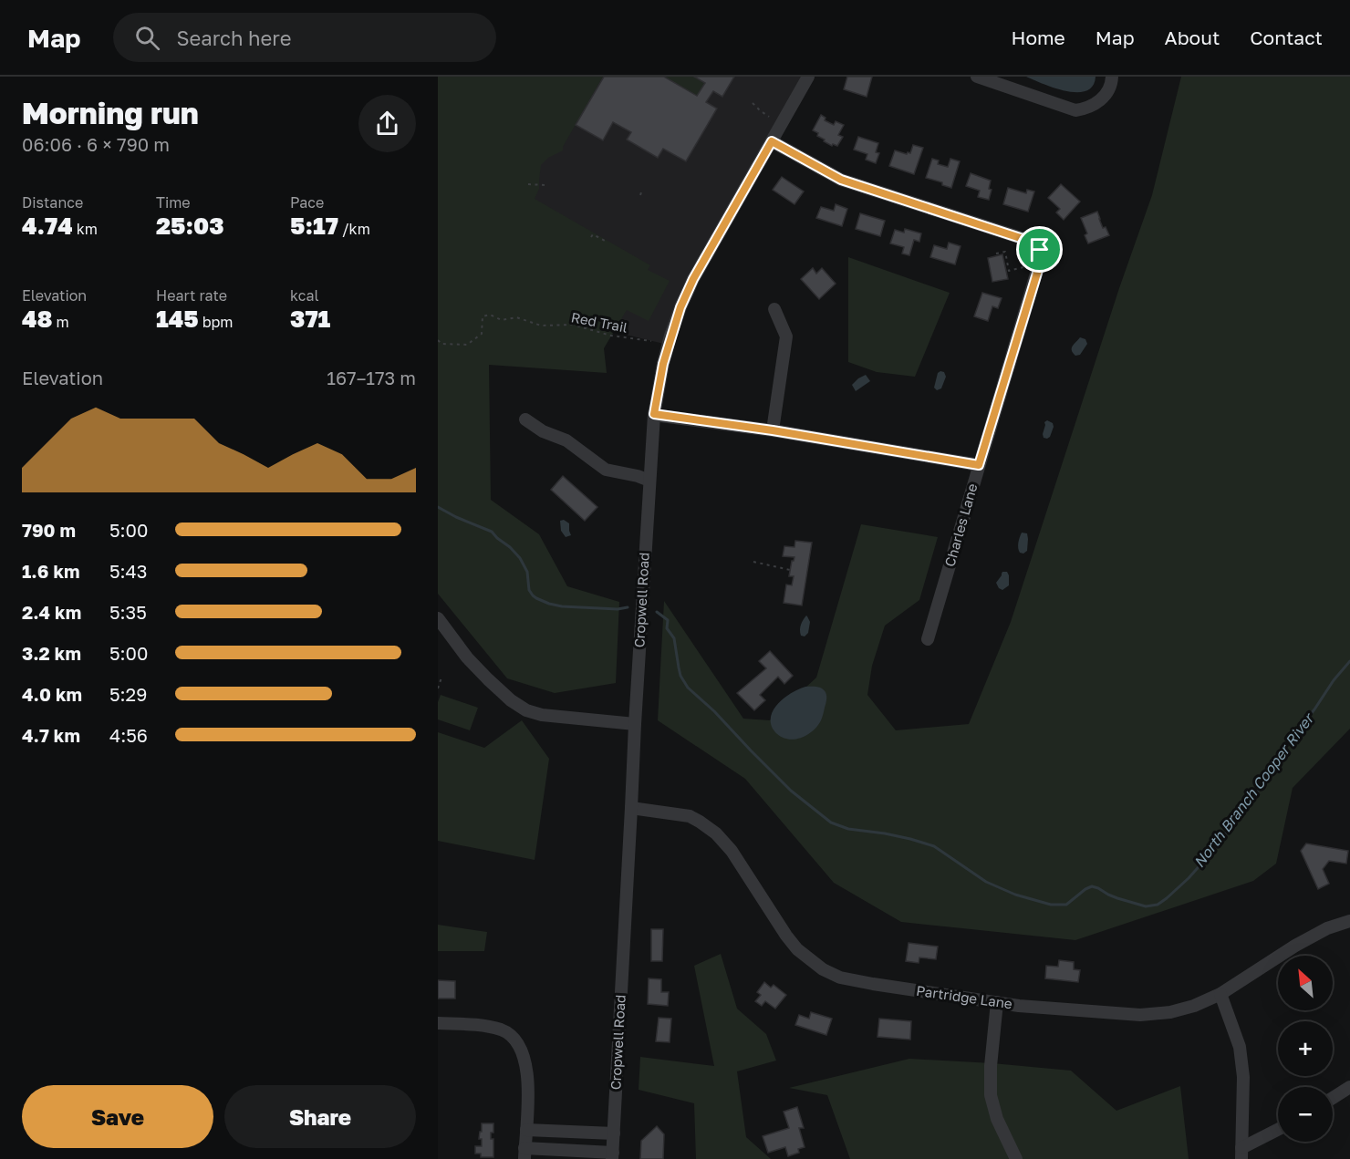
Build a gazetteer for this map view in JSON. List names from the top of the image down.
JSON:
{
  "streets": {
    "street": ["Charles Lane", "Cropwell Road", "Partridge Lane"],
    "path": ["Red Trail"]
  },
  "crossings": [
    ["Charles Lane", "Cropwell Road"],
    ["Cropwell Road", "Partridge Lane"]
  ],
  "water": ["North Branch Cooper River"],
  "north": "top left",
  "page": {
    "header": "Map",
    "search": "Search here",
    "nav": [
      "Home",
      "Map",
      "About",
      "Contact"
    ],
    "heading": ["Morning run", "06:06 · 6 × 790 m"],
    "stats": [
      ["Distance", "4.74 km"],
      ["Time", "25:03"],
      ["Pace", "5:17 /km"],
      ["Elevation", "48 m"],
      ["Heart rate", "145 bpm"],
      ["kcal", "371"]
    ],
    "chart": ["Elevation", "167–173 m"],
    "list": [
      {
        "name": "790 m",
        "note": "5:00"
      },
      {
        "name": "1.6 km",
        "note": "5:43"
      },
      {
        "name": "2.4 km",
        "note": "5:35"
      },
      {
        "name": "3.2 km",
        "note": "5:00"
      },
      {
        "name": "4.0 km",
        "note": "5:29"
      },
      {
        "name": "4.7 km",
        "note": "4:56"
      }
    ],
    "map_buttons": ["+", "−"],
    "buttons": ["Save", "Share"]
  }
}
